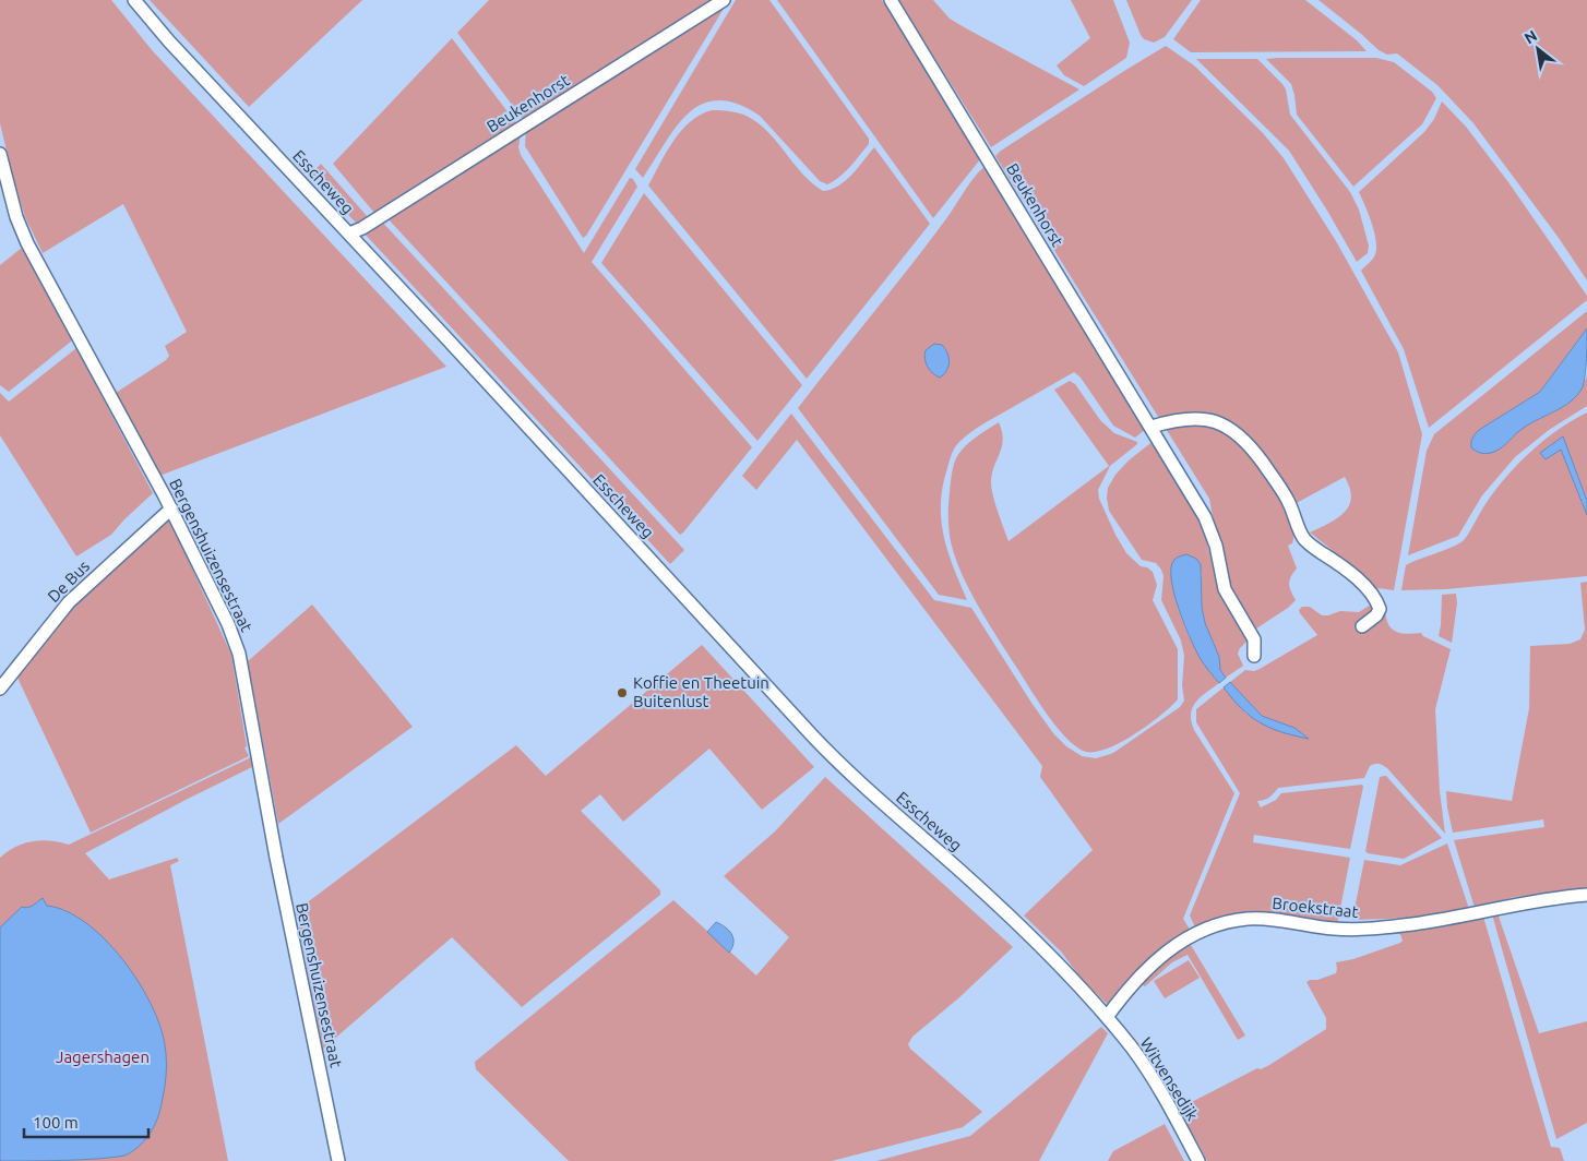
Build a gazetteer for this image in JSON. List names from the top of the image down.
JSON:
{
  "streets": {
    "street": [
      "Beukenhorst",
      "Esscheweg",
      "Bergenshuizensestraat",
      "De Bus",
      "Broekstraat",
      "Witvensedijk"
    ]
  },
  "crossings": [
    ["Beukenhorst", "Esscheweg"],
    ["Esscheweg", "Broekstraat"],
    ["Esscheweg", "Witvensedijk"],
    ["Bergenshuizensestraat", "De Bus"],
    ["Broekstraat", "Witvensedijk"]
  ],
  "parks": ["Jagershagen"],
  "places": ["Koffie en Theetuin Buitenlust"],
  "scale_bar": "100 m",
  "north": "top left"
}
